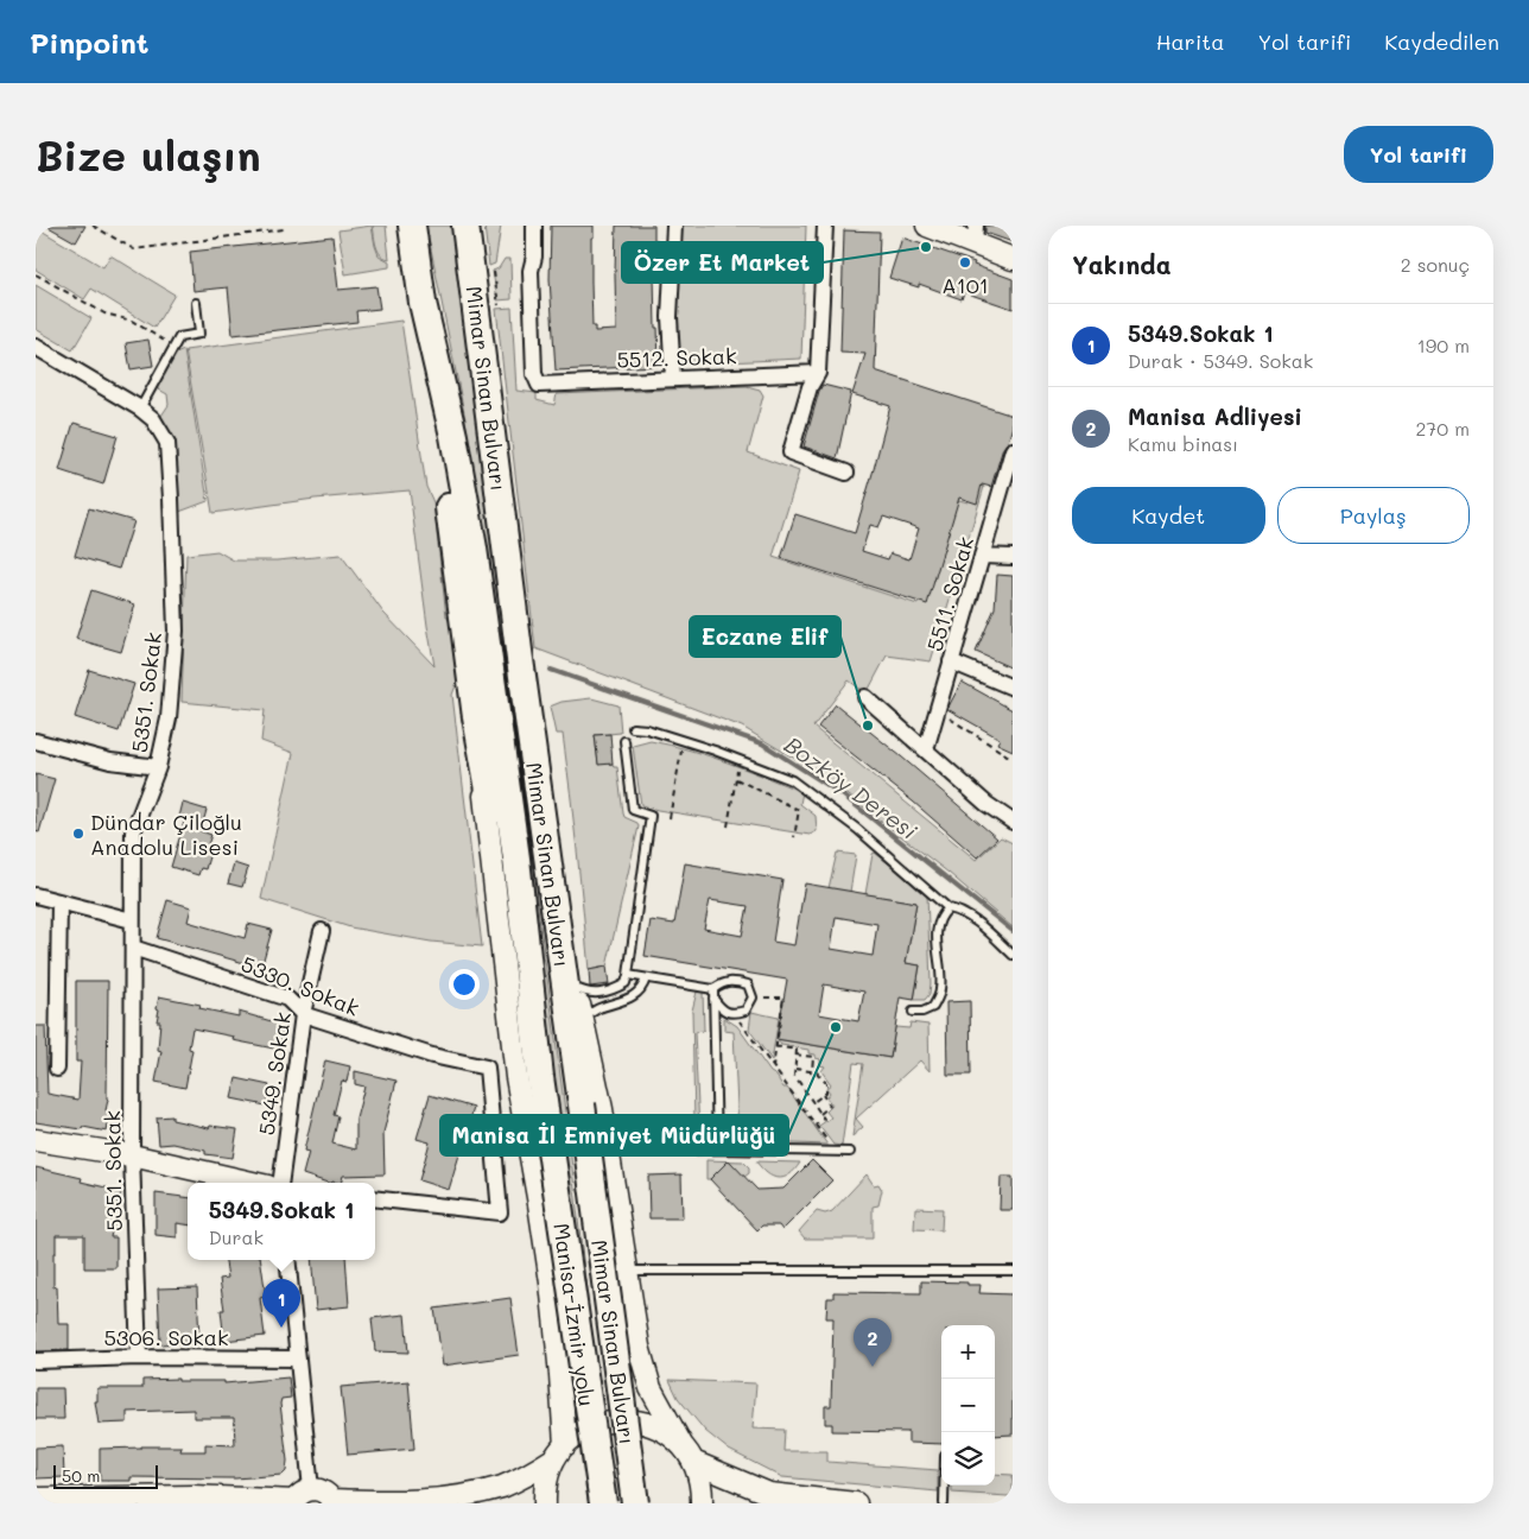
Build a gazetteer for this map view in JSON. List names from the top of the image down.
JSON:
{
  "streets": {
    "highway": ["Mimar Sinan Bulvarı", "Manisa-İzmir yolu"],
    "street": [
      "5512. Sokak",
      "5511. Sokak",
      "5351. Sokak",
      "5330. Sokak",
      "5349. Sokak",
      "5306. Sokak"
    ]
  },
  "crossings": [
    ["Mimar Sinan Bulvarı", "Manisa-İzmir yolu"],
    ["5351. Sokak", "5330. Sokak"],
    ["5351. Sokak", "5306. Sokak"],
    ["5330. Sokak", "5349. Sokak"]
  ],
  "water": ["Bozköy Deresi"],
  "places": [
    "Özer Et Market",
    "A101",
    "Eczane Elif",
    "Dündar Çiloğlu Anadolu Lisesi",
    "Manisa İl Emniyet Müdürlüğü"
  ],
  "scale_bar": "50 m",
  "page": {
    "header": "Pinpoint",
    "nav": ["Harita", "Yol tarifi", "Kaydedilen"],
    "buttons": [
      "Yol tarifi",
      ["Kaydet", "Paylaş"]
    ],
    "title": "Bize ulaşın",
    "heading": ["Yakında", "2 sonuç"],
    "list": [
      {
        "mark": "1",
        "name": "5349.Sokak 1",
        "note": "Durak · 5349. Sokak",
        "value": "190 m"
      },
      {
        "mark": "2",
        "name": "Manisa Adliyesi",
        "note": "Kamu binası",
        "value": "270 m"
      }
    ],
    "popup": ["5349.Sokak 1", "Durak"],
    "pins": ["1", "2"],
    "map_buttons": ["+", "−"],
    "scale": "50 m"
  }
}
